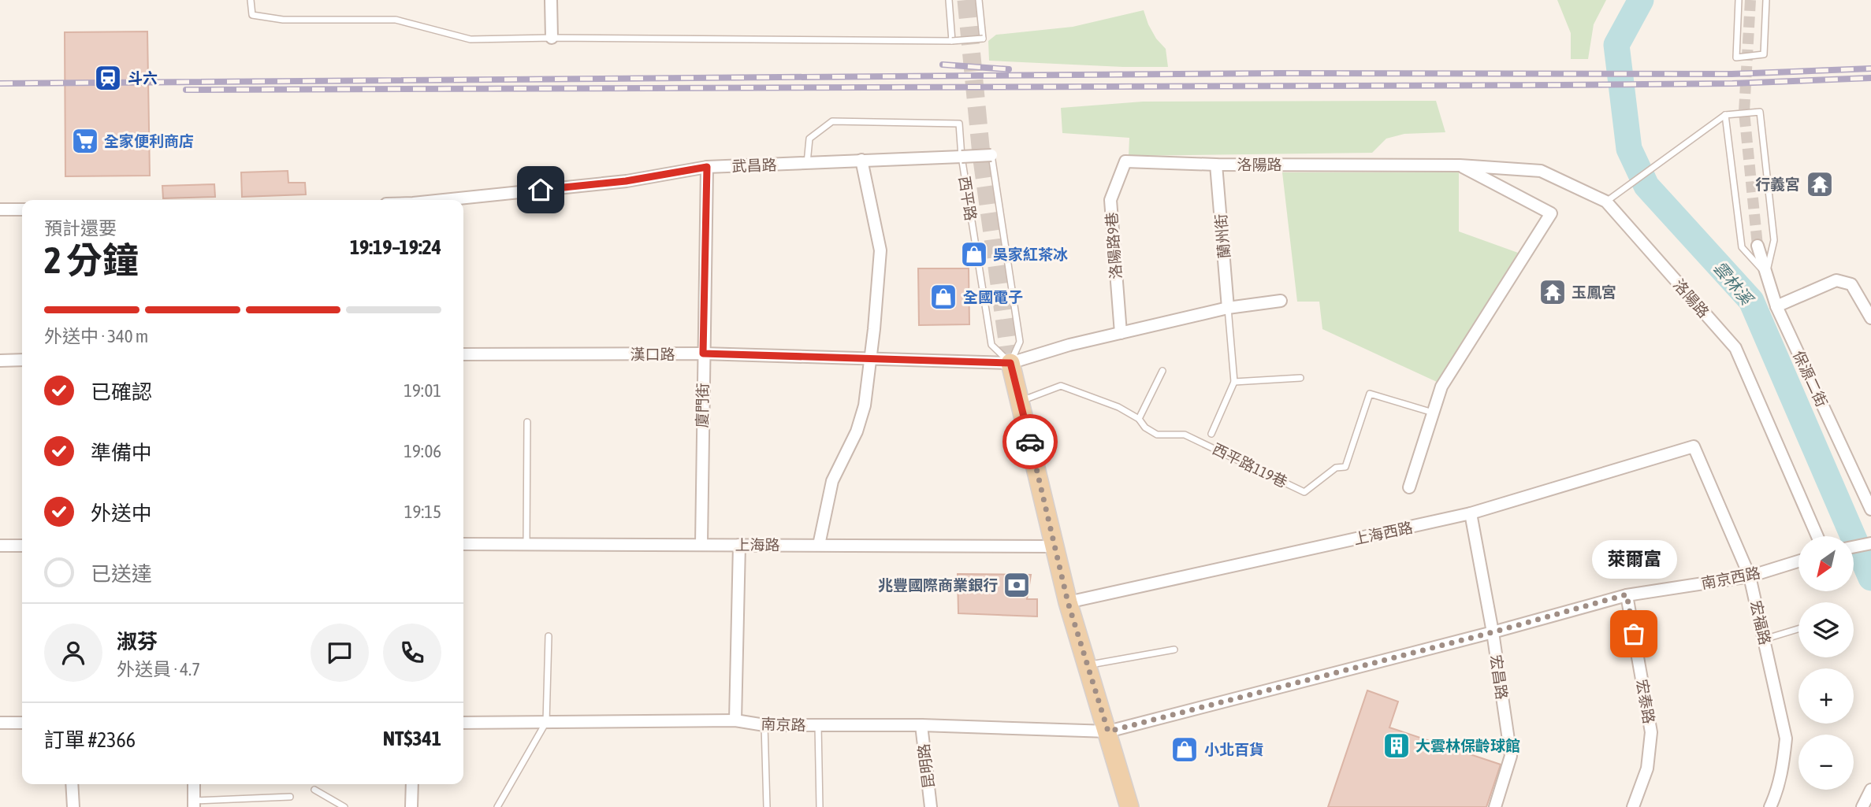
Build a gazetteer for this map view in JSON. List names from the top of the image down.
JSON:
{
  "streets": {
    "street": [
      "洛陽路",
      "武昌路",
      "蘭州街",
      "洛陽路9巷",
      "漢口路",
      "保源二街",
      "廈門街",
      "上海西路",
      "上海路",
      "南京西路",
      "宏福路",
      "宏昌路",
      "宏泰路",
      "南京路",
      "昆明路"
    ],
    "lane": ["西平路", "西平路119巷"]
  },
  "crossings": [
    ["洛陽路", "蘭州街"],
    ["洛陽路", "洛陽路9巷"],
    ["洛陽路", "西平路119巷"],
    ["武昌路", "西平路"],
    ["武昌路", "廈門街"],
    ["西平路", "漢口路"],
    ["漢口路", "廈門街"],
    ["廈門街", "上海路"],
    ["上海西路", "宏福路"],
    ["上海西路", "宏昌路"],
    ["南京西路", "宏福路"],
    ["南京西路", "宏昌路"],
    ["南京西路", "宏泰路"],
    ["南京西路", "南京路"],
    ["南京路", "昆明路"]
  ],
  "water": ["雲林溪"],
  "places": {
    "station": ["斗六"],
    "supermarket": ["全家便利商店"],
    "temple": ["行義宮", "玉鳳宮"],
    "shop": ["吳家紅茶冰", "全國電子", "小北百貨"],
    "bank": ["兆豐國際商業銀行"],
    "other": ["萊爾富"],
    "building": ["大雲林保齡球館"]
  },
  "north": "bottom left",
  "page": {
    "heading": ["2 分鐘", "預計還要", "19:19–19:24"],
    "panel": [
      "淑芬",
      "外送員 · 4.7",
      "訂單 #2366",
      "NT$341"
    ],
    "bar": "外送中 · 340 m",
    "list": [
      ["已確認", "19:01"],
      ["準備中", "19:06"],
      ["外送中", "19:15"],
      "已送達"
    ],
    "map_buttons": ["+", "−"],
    "bubble": "萊爾富"
  }
}
